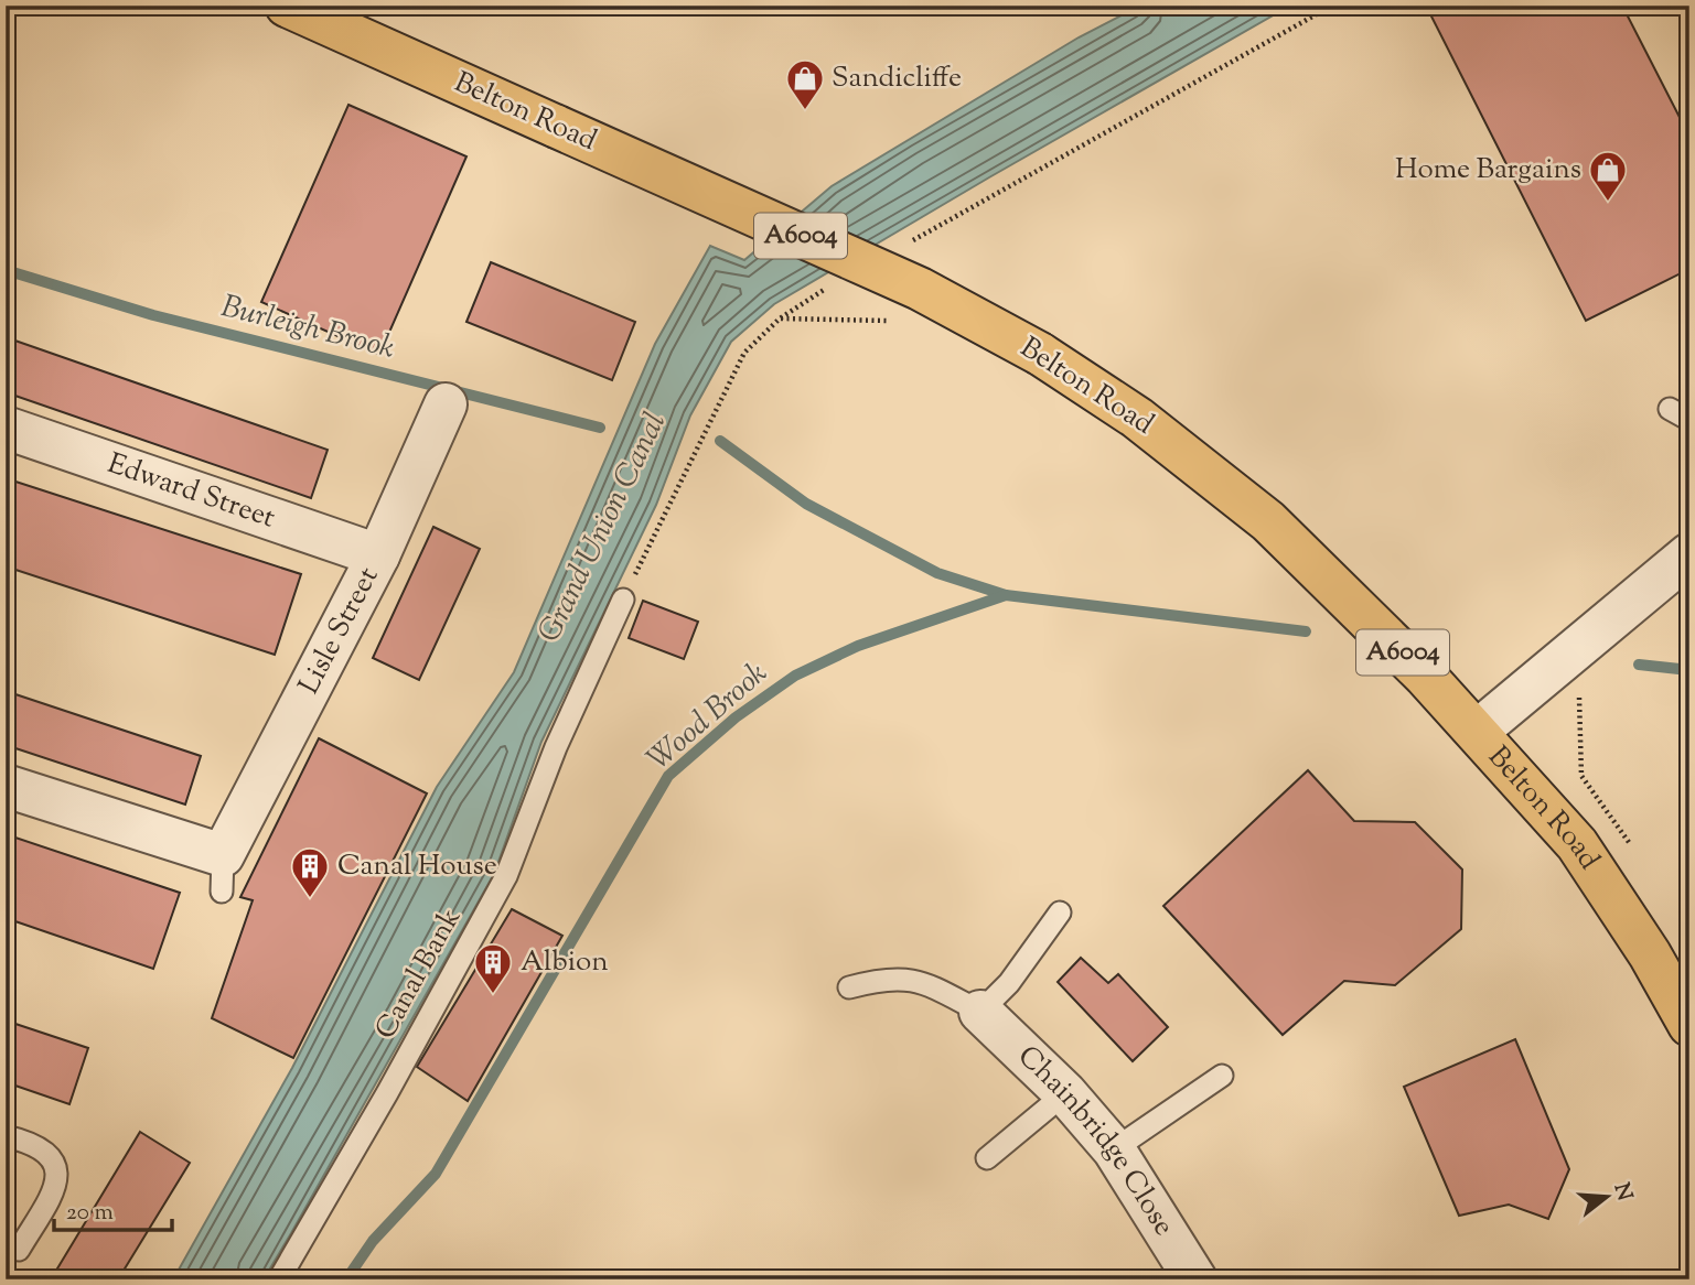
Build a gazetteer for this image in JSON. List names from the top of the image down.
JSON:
{
  "streets": {
    "main road": ["Belton Road", "A6004"],
    "street": ["Edward Street", "Lisle Street", "Chainbridge Close"],
    "lane": ["Canal Bank"]
  },
  "crossings": [
    ["Edward Street", "Lisle Street"]
  ],
  "water": ["Burleigh Brook", "Grand Union Canal", "Wood Brook"],
  "places": {
    "shop": ["Sandicliffe", "Home Bargains"],
    "building": ["Canal House", "Albion"]
  },
  "scale_bar": "20 m",
  "north": "right"
}
